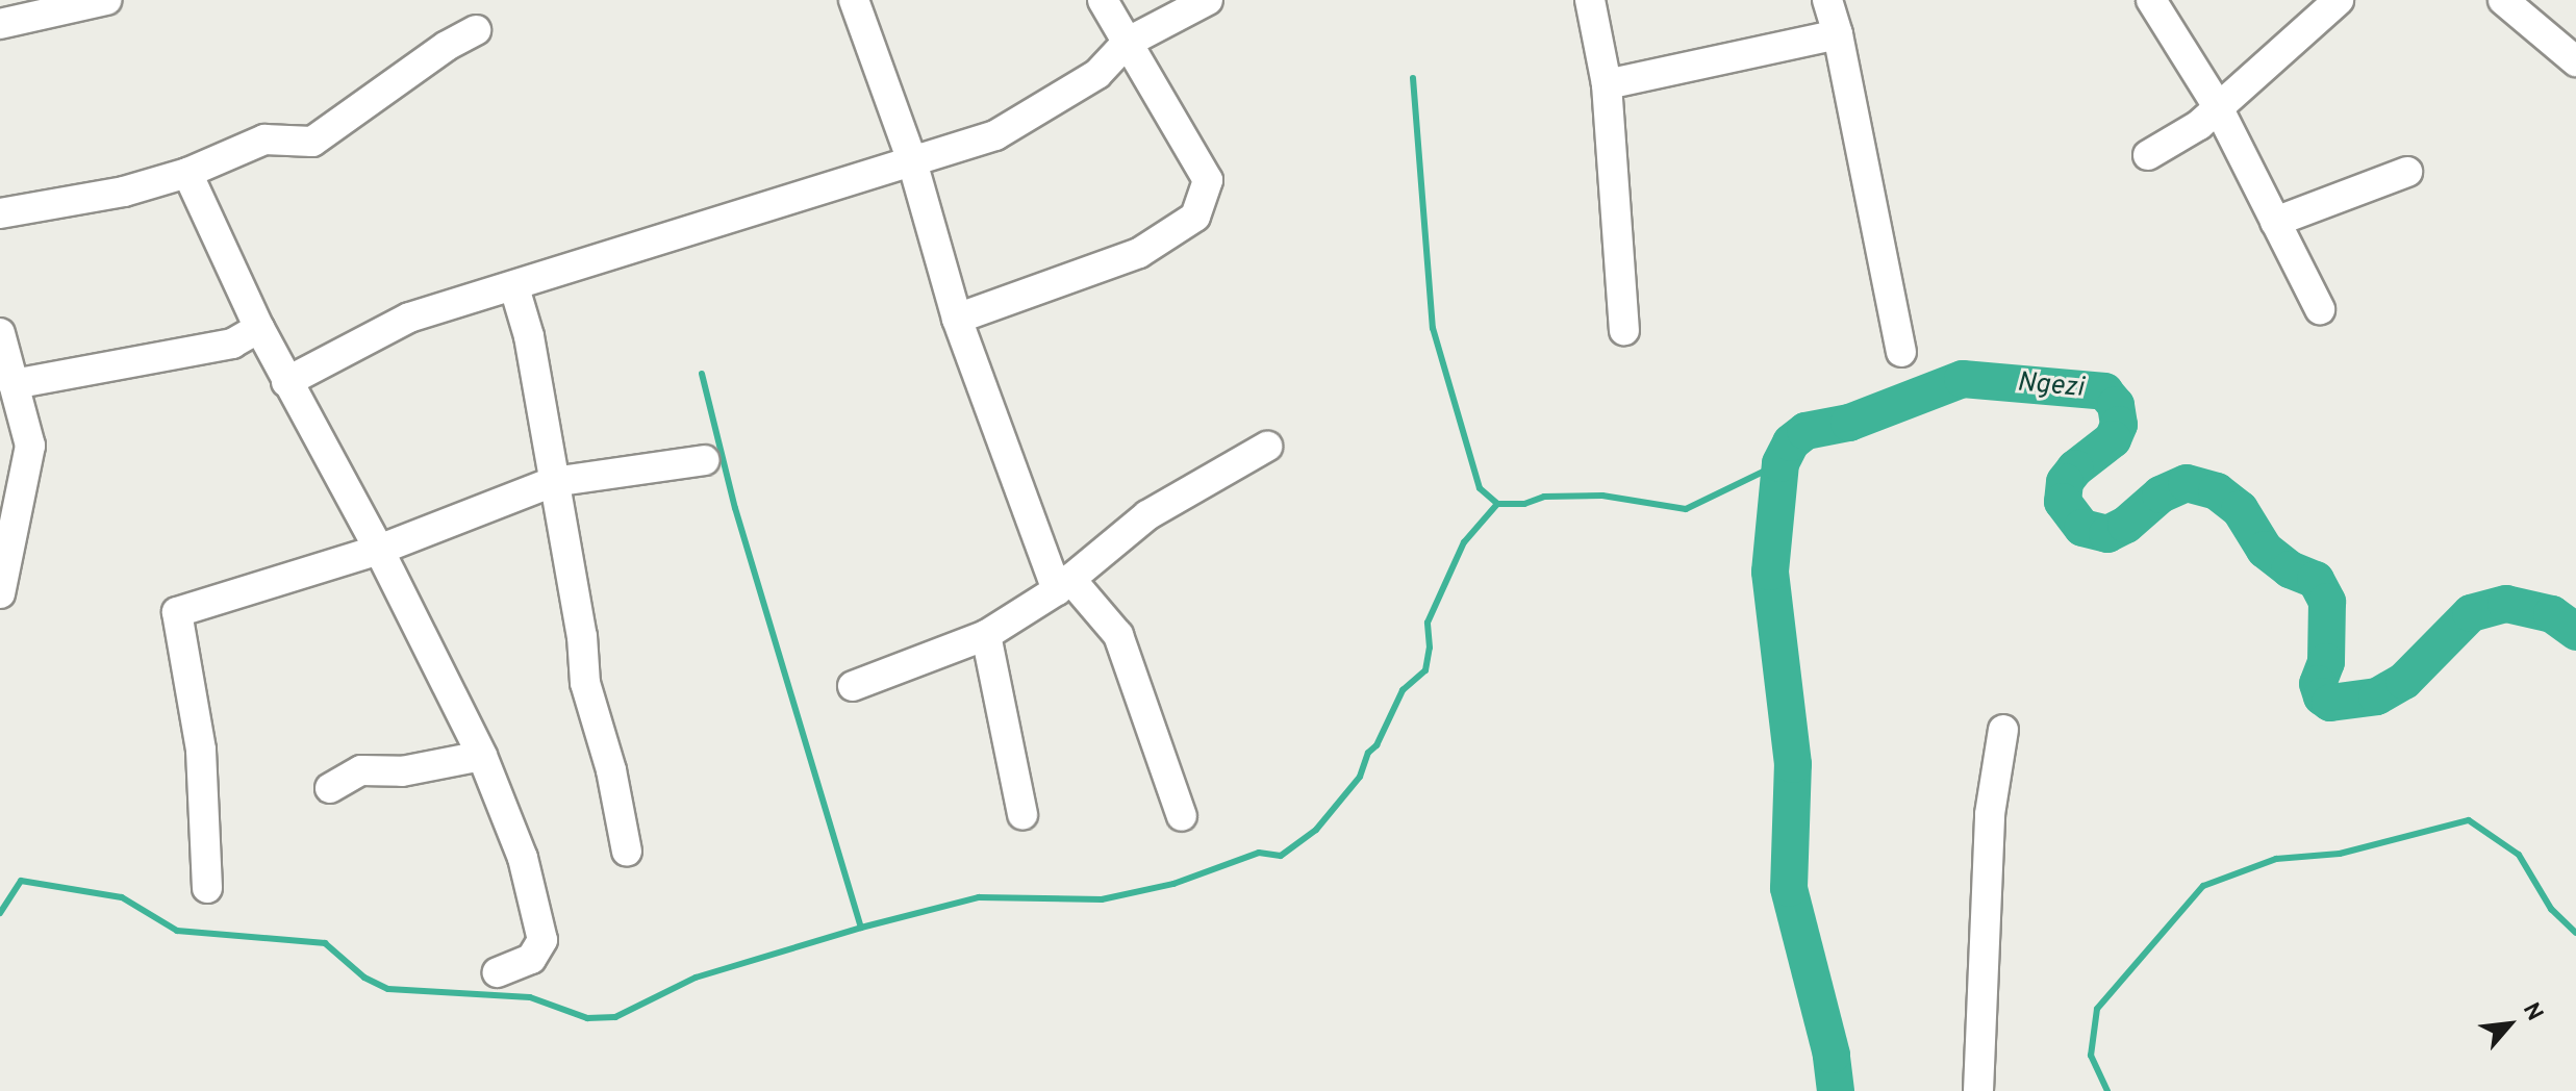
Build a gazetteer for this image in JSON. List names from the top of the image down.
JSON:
{
  "water": ["Ngezi"],
  "north": "top right"
}
